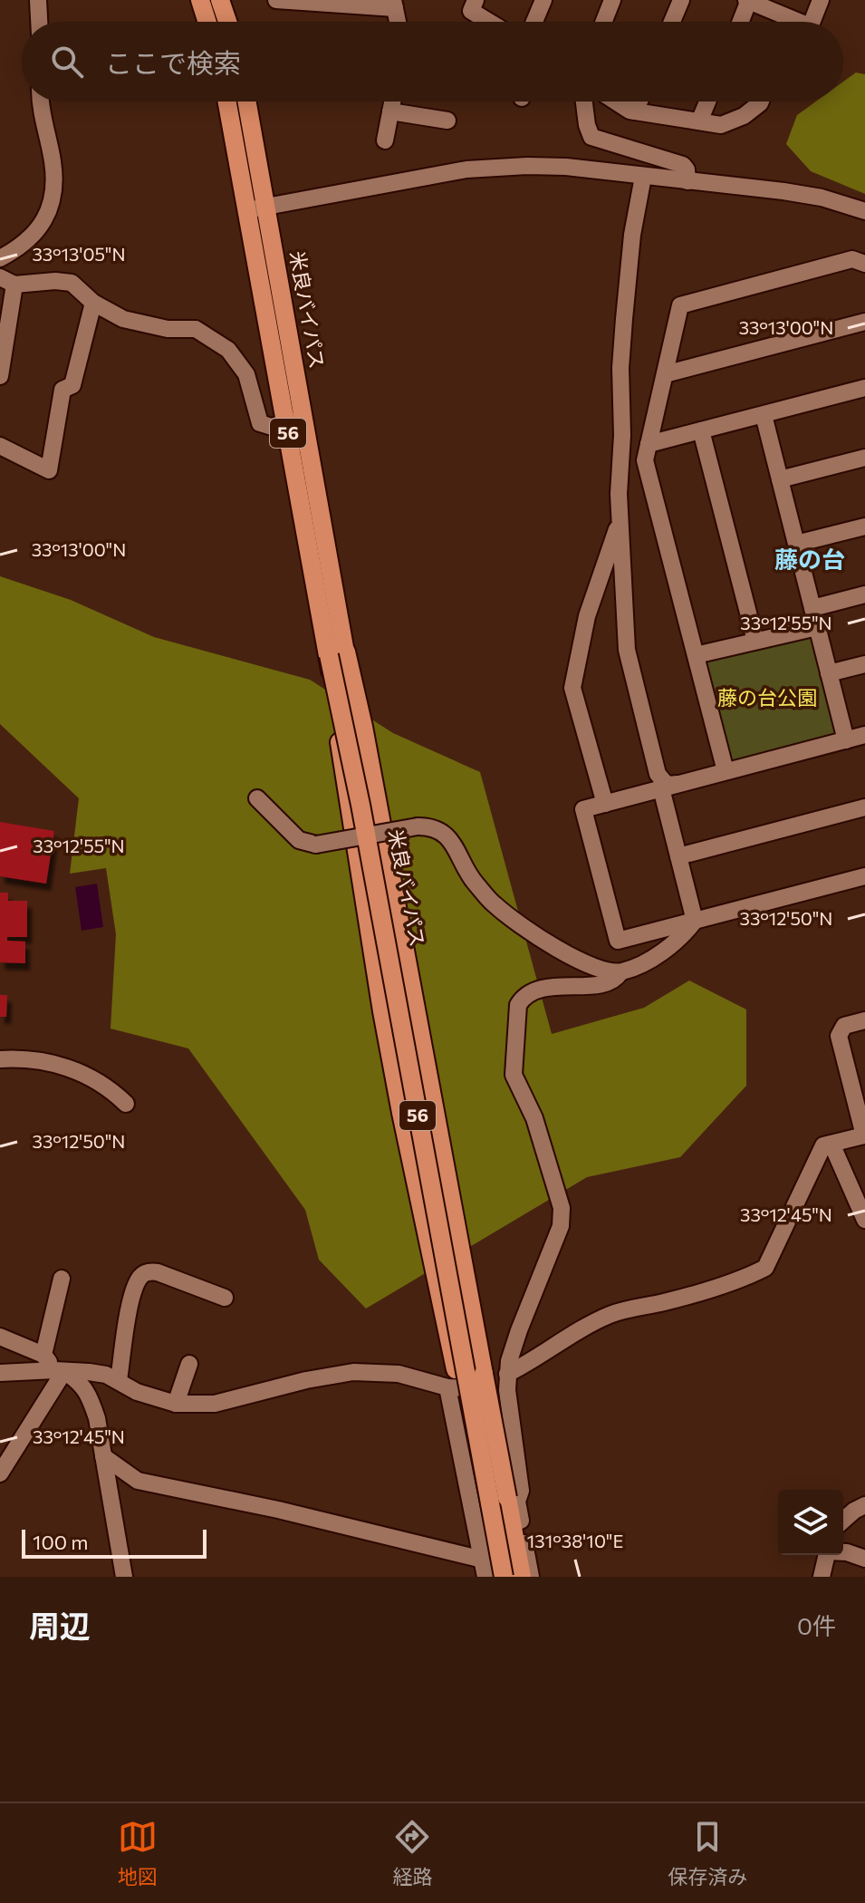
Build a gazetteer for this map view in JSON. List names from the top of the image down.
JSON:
{
  "streets": {
    "main road": ["米良バイパス", "56"]
  },
  "crossings": [
    ["米良バイパス", "56"]
  ],
  "districts": ["藤の台"],
  "parks": ["藤の台公園"],
  "scale_bar": "100 m",
  "page": {
    "search": "ここで検索",
    "scale": "100 m",
    "heading": ["周辺", "0件"],
    "nav": ["地図", "経路", "保存済み"]
  },
  "coordinates": [
    "33°13'05\"N",
    "33°13'00\"N",
    "33°12'55\"N",
    "33°12'50\"N",
    "33°12'45\"N",
    "131°38'10\"E"
  ]
}
